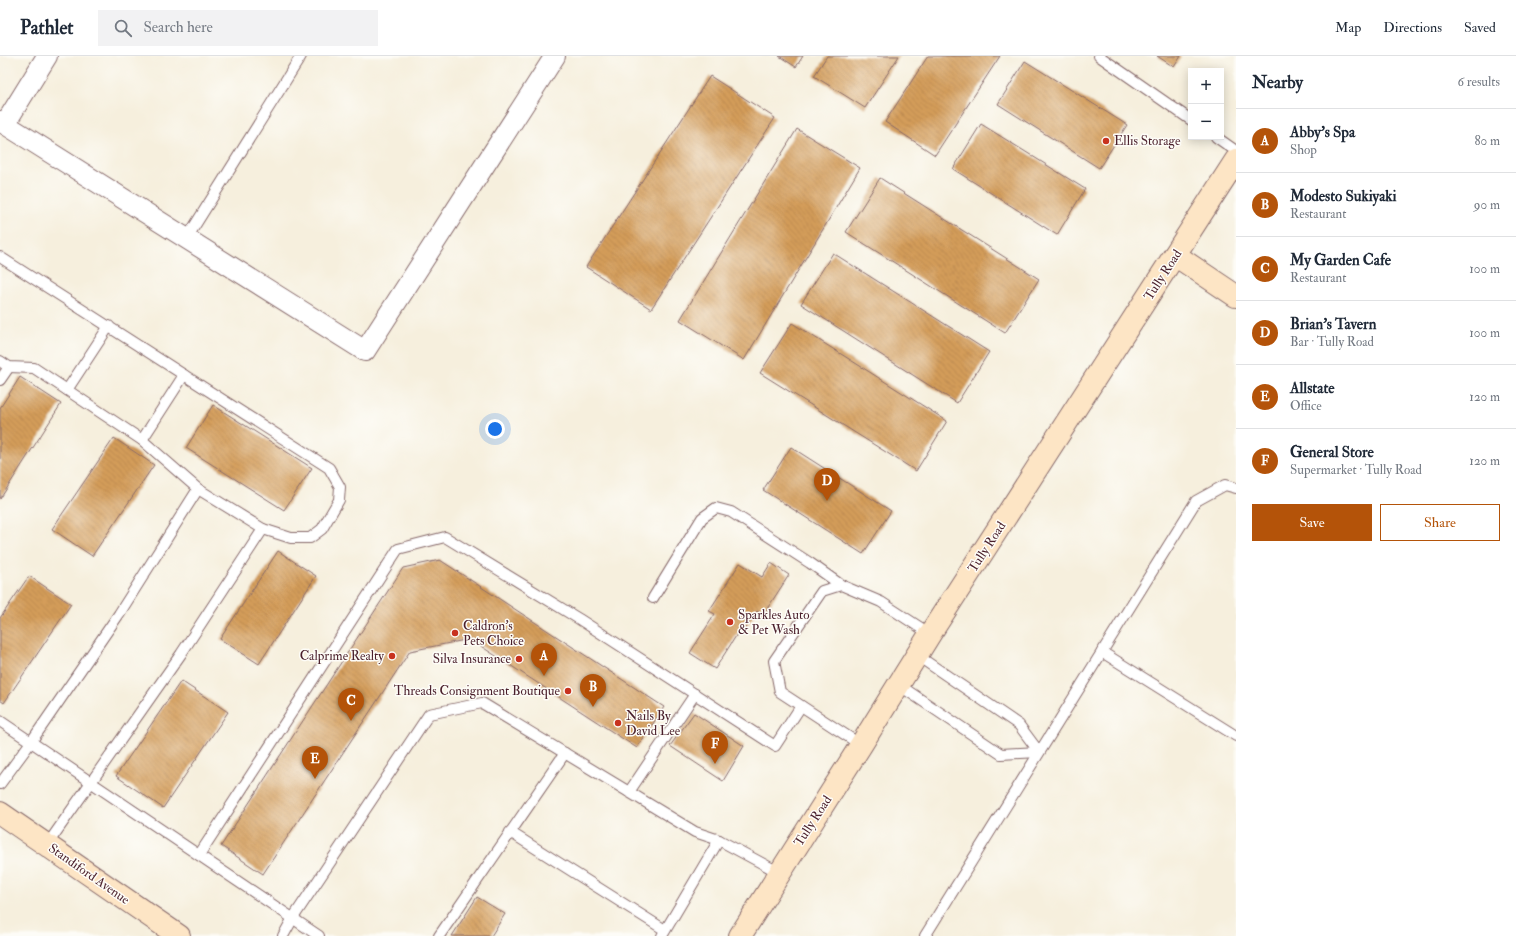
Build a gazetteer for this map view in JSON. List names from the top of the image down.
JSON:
{
  "streets": {
    "main road": ["Tully Road", "Standiford Avenue"]
  },
  "places": [
    "Ellis Storage",
    "Sparkles Auto & Pet Wash",
    "Caldron's Pets Choice",
    "Calprime Realty",
    "Silva Insurance",
    "Threads Consignment Boutique",
    "Nails By David Lee"
  ],
  "page": {
    "header": "Pathlet",
    "search": "Search here",
    "nav": ["Map", "Directions", "Saved"],
    "heading": ["Nearby", "6 results"],
    "map_buttons": ["+", "−"],
    "list": [
      {
        "mark": "A",
        "name": "Abby's Spa",
        "note": "Shop",
        "value": "80 m"
      },
      {
        "mark": "B",
        "name": "Modesto Sukiyaki",
        "note": "Restaurant",
        "value": "90 m"
      },
      {
        "mark": "C",
        "name": "My Garden Cafe",
        "note": "Restaurant",
        "value": "100 m"
      },
      {
        "mark": "D",
        "name": "Brian's Tavern",
        "note": "Bar · Tully Road",
        "value": "100 m"
      },
      {
        "mark": "E",
        "name": "Allstate",
        "note": "Office",
        "value": "120 m"
      },
      {
        "mark": "F",
        "name": "General Store",
        "note": "Supermarket · Tully Road",
        "value": "120 m"
      }
    ],
    "pins": [
      "D",
      "A",
      "B",
      "C",
      "F",
      "E"
    ],
    "buttons": ["Save", "Share"]
  }
}
